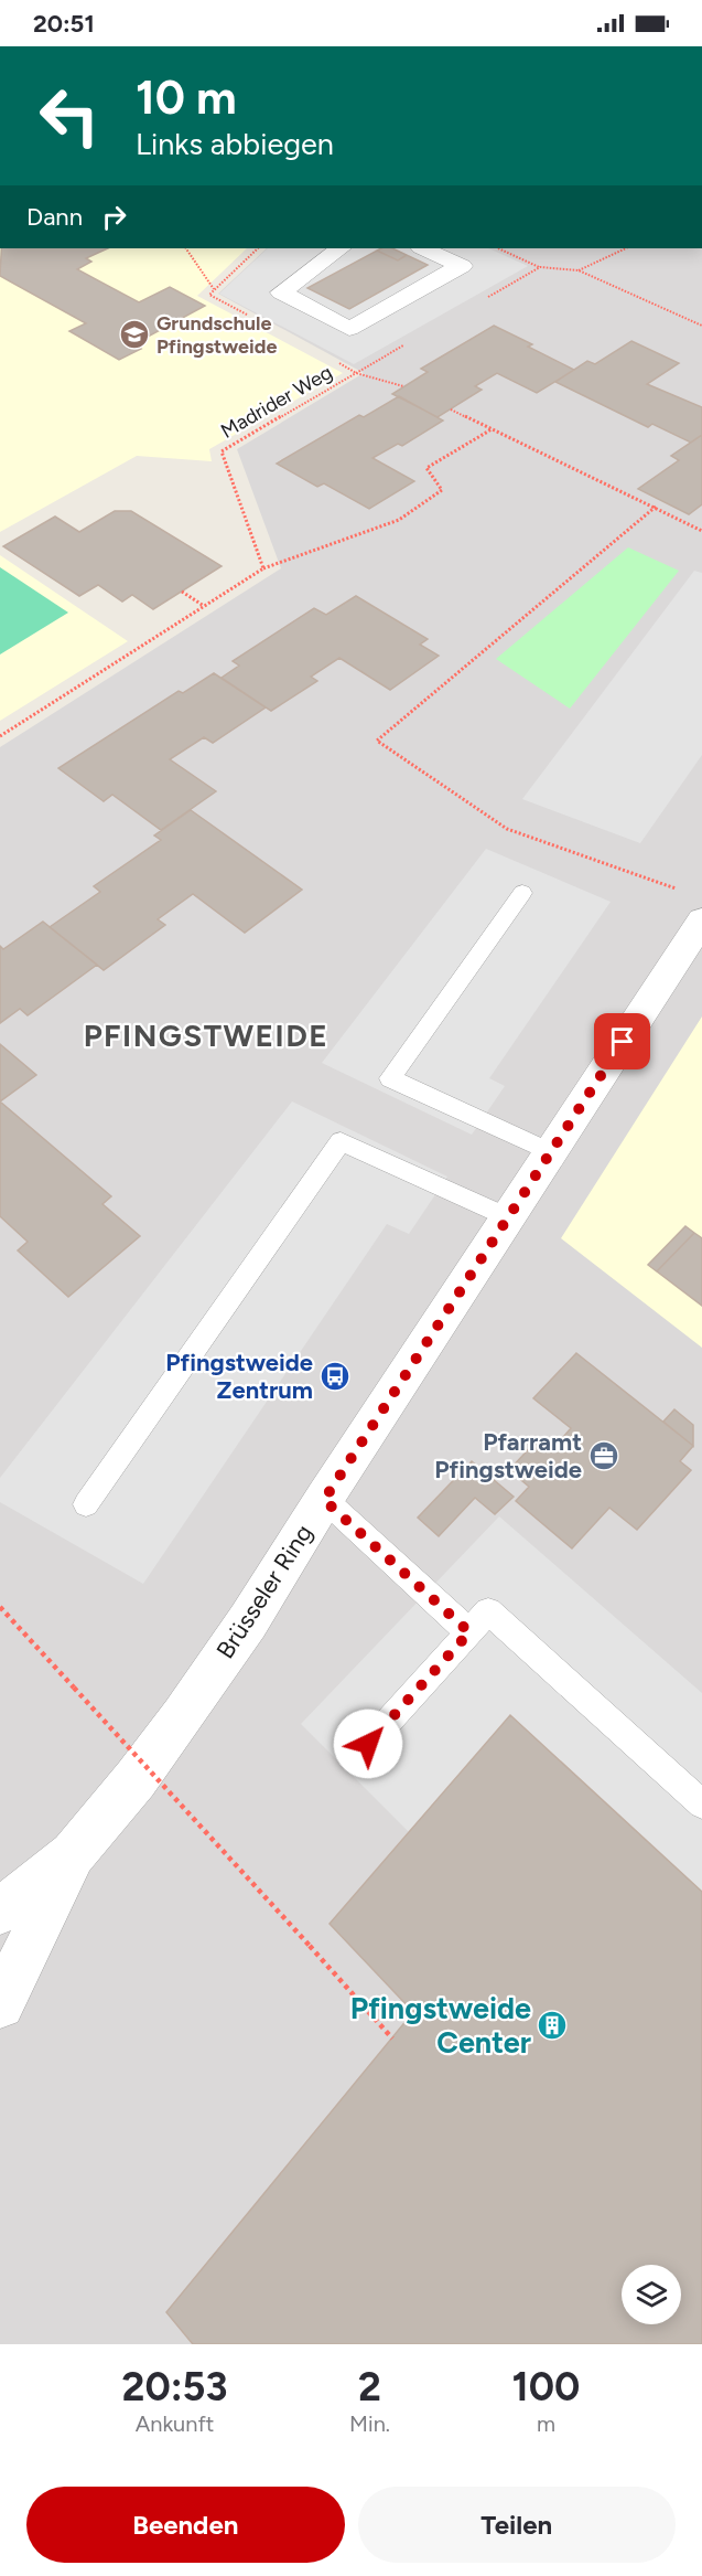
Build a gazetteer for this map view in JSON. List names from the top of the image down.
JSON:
{
  "streets": {
    "street": ["Brüsseler Ring"],
    "path": ["Madrider Weg"]
  },
  "districts": ["PFINGSTWEIDE"],
  "places": {
    "school or university": ["Grundschule Pfingstweide"],
    "bus stop": ["Pfingstweide Zentrum"],
    "office": ["Pfarramt Pfingstweide"],
    "building": ["Pfingstweide Center"]
  },
  "page": {
    "status": "20:51",
    "turn": ["10 m", "Links abbiegen"],
    "then": "Dann",
    "eta": [
      "20:53",
      "Ankunft",
      "2",
      "Min.",
      "100",
      "m"
    ],
    "buttons": ["Beenden", "Teilen"]
  }
}
